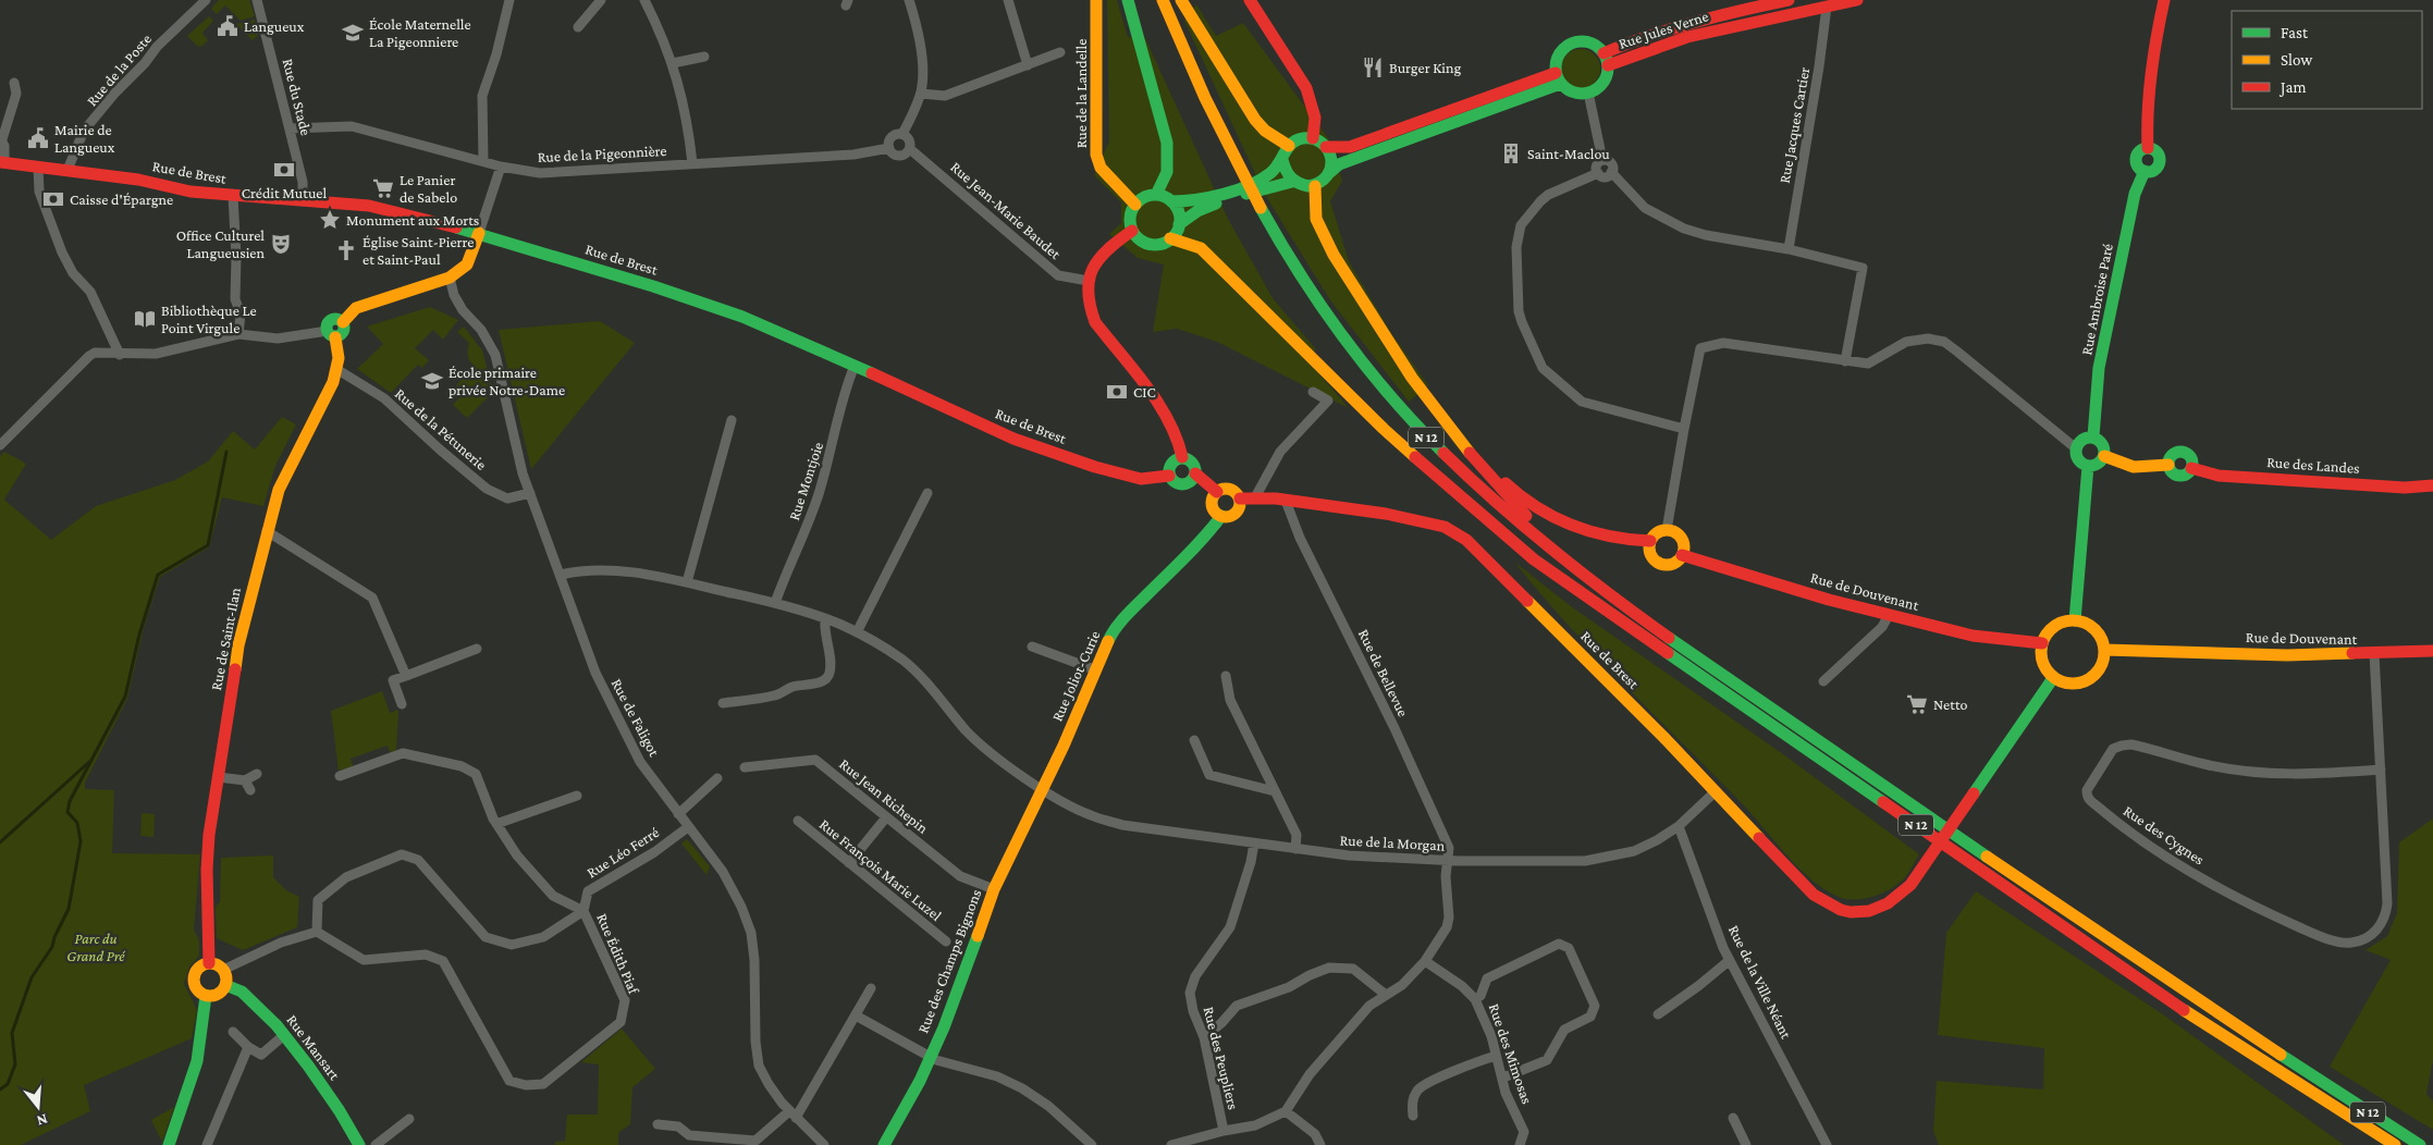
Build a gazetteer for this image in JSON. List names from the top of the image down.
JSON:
{
  "streets": {
    "main road": [
      "Rue Jules Verne",
      "Rue de la Landelle",
      "Rue de Brest",
      "Rue Ambroise Paré",
      "N 12",
      "Rue des Landes",
      "Rue de Douvenant",
      "Rue de Saint-Ilan",
      "Rue Joliot-Curie",
      "Rue des Champs Bignons",
      "Rue Mansart"
    ],
    "street": [
      "Rue de la Poste",
      "Rue du Stade",
      "Rue Jacques Cartier",
      "Rue de la Pigeonnière",
      "Rue Jean-Marie Baudet",
      "Rue de la Pétunerie",
      "Rue Montjoie",
      "Rue de Bellevue",
      "Rue de Faligot",
      "Rue Jean Richepin",
      "Rue des Cygnes",
      "Rue de la Morgan",
      "Rue Léo Ferré",
      "Rue François Marie Luzel",
      "Rue Édith Piaf",
      "Rue de la Ville Néant",
      "Rue des Mimosas",
      "Rue des Peupliers"
    ]
  },
  "crossings": [
    ["Rue Jules Verne", "Rue Jacques Cartier"],
    ["Rue de la Poste", "Rue de Brest"],
    ["Rue du Stade", "Rue de la Pigeonnière"],
    ["Rue du Stade", "Rue de Brest"],
    ["Rue de la Pigeonnière", "Rue Jean-Marie Baudet"],
    ["Rue de Brest", "Rue Montjoie"],
    ["Rue de Brest", "Rue de Douvenant"],
    ["Rue de Brest", "Rue de Bellevue"],
    ["Rue de Brest", "Rue Joliot-Curie"],
    ["Rue de Brest", "Rue de la Morgan"],
    ["Rue Ambroise Paré", "Rue des Landes"],
    ["Rue de la Pétunerie", "Rue de Saint-Ilan"],
    ["Rue de la Pétunerie", "Rue de Faligot"],
    ["Rue Montjoie", "Rue de la Morgan"],
    ["Rue de Douvenant", "Rue des Cygnes"],
    ["Rue de Saint-Ilan", "Rue Mansart"],
    ["Rue de Bellevue", "Rue de la Morgan"],
    ["Rue de Bellevue", "Rue des Mimosas"],
    ["Rue Joliot-Curie", "Rue de la Morgan"],
    ["Rue Joliot-Curie", "Rue des Champs Bignons"],
    ["Rue de Faligot", "Rue de la Morgan"],
    ["Rue de Faligot", "Rue Léo Ferré"],
    ["Rue Jean Richepin", "Rue des Champs Bignons"],
    ["Rue de la Morgan", "Rue des Champs Bignons"],
    ["Rue de la Morgan", "Rue de la Ville Néant"],
    ["Rue de la Morgan", "Rue des Peupliers"],
    ["Rue Léo Ferré", "Rue Édith Piaf"]
  ],
  "parks": ["Parc du Grand Pré"],
  "places": {
    "public building": ["Langueux", "Mairie de Langueux"],
    "school or university": ["École Maternelle La Pigeonniere", "École primaire privée Notre-Dame"],
    "restaurant": ["Burger King"],
    "building": ["Saint-Maclou"],
    "bank": ["Crédit Mutuel", "Caisse d'Épargne", "CIC"],
    "supermarket": ["Le Panier de Sabelo", "Netto"],
    "place": ["Monument aux Morts"],
    "theatre": ["Office Culturel Langueusien"],
    "church": ["Église Saint-Pierre et Saint-Paul"],
    "library": ["Bibliothèque Le Point Virgule"]
  },
  "legend": ["Fast", "Slow", "Jam"],
  "north": "bottom"
}
